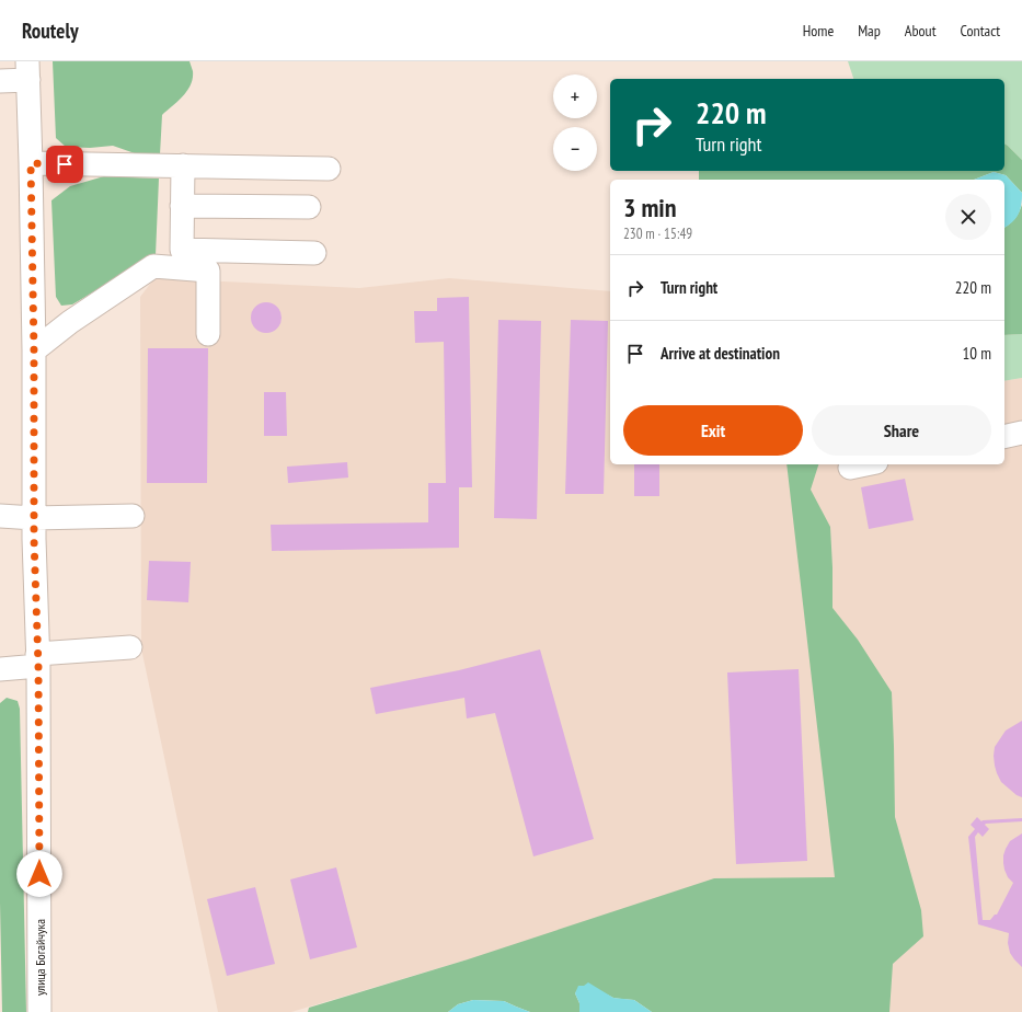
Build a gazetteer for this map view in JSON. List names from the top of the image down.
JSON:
{
  "streets": {
    "street": ["улица Богайчука"]
  },
  "page": {
    "header": "Routely",
    "nav": [
      "Home",
      "Map",
      "About",
      "Contact"
    ],
    "map_buttons": ["+", "−"],
    "turn": ["220 m", "Turn right"],
    "heading": ["3 min", "230 m · 15:49"],
    "list": [
      {
        "name": "Turn right",
        "value": "220 m"
      },
      {
        "name": "Arrive at destination",
        "value": "10 m"
      }
    ],
    "buttons": ["Exit", "Share"]
  }
}
